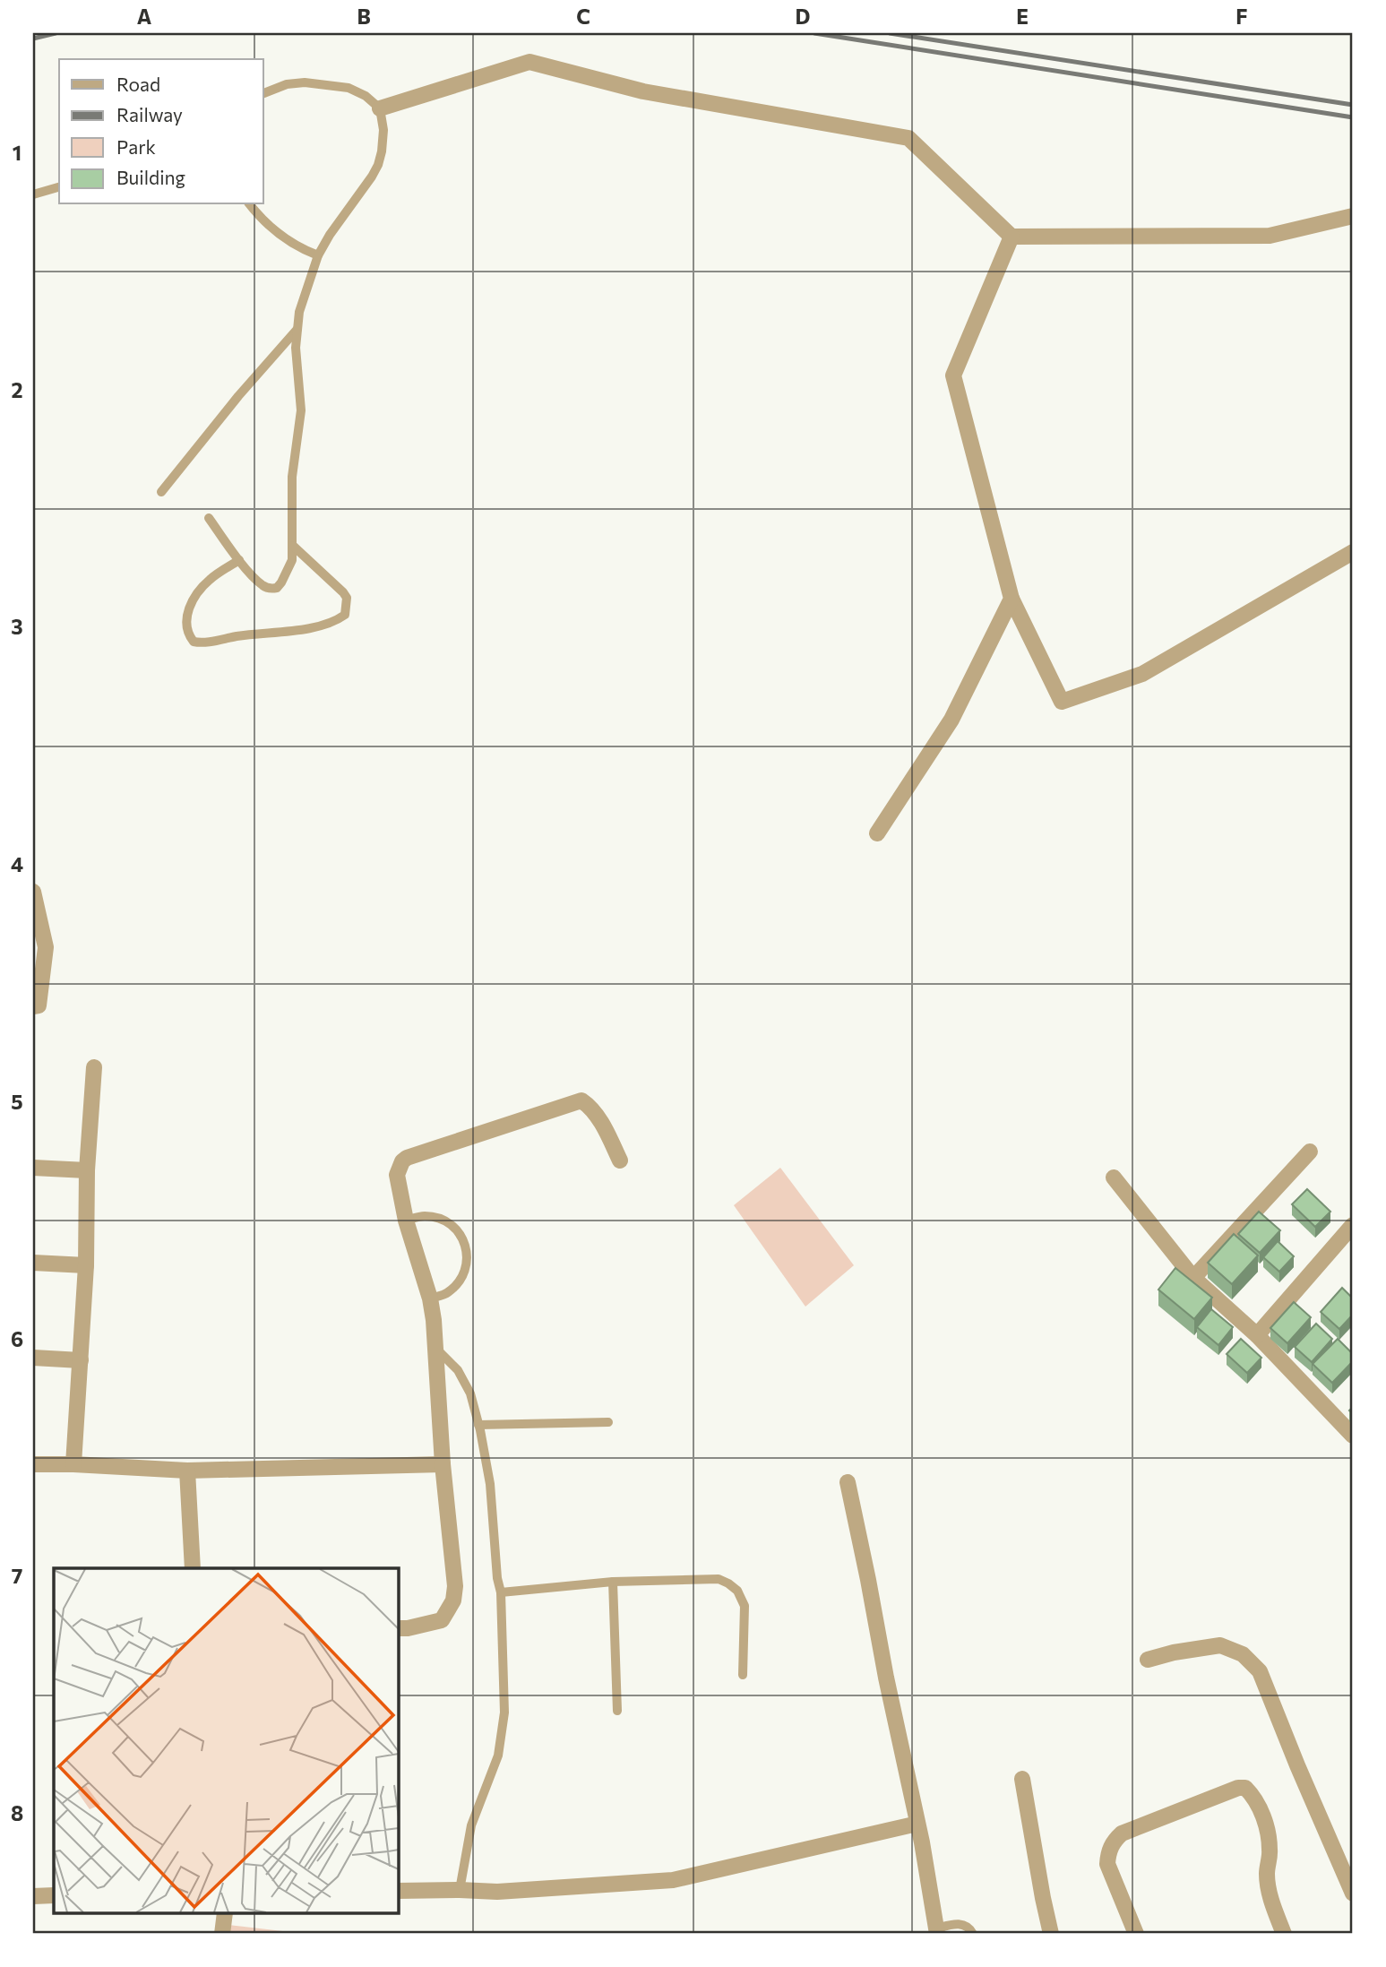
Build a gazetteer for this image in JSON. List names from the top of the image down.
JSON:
{
  "legend": [
    "Road",
    "Railway",
    "Park",
    "Building"
  ],
  "grid": {
    "columns": [
      "A",
      "B",
      "C",
      "D",
      "E",
      "F"
    ],
    "rows": [
      "1",
      "2",
      "3",
      "4",
      "5",
      "6",
      "7",
      "8"
    ]
  }
}
